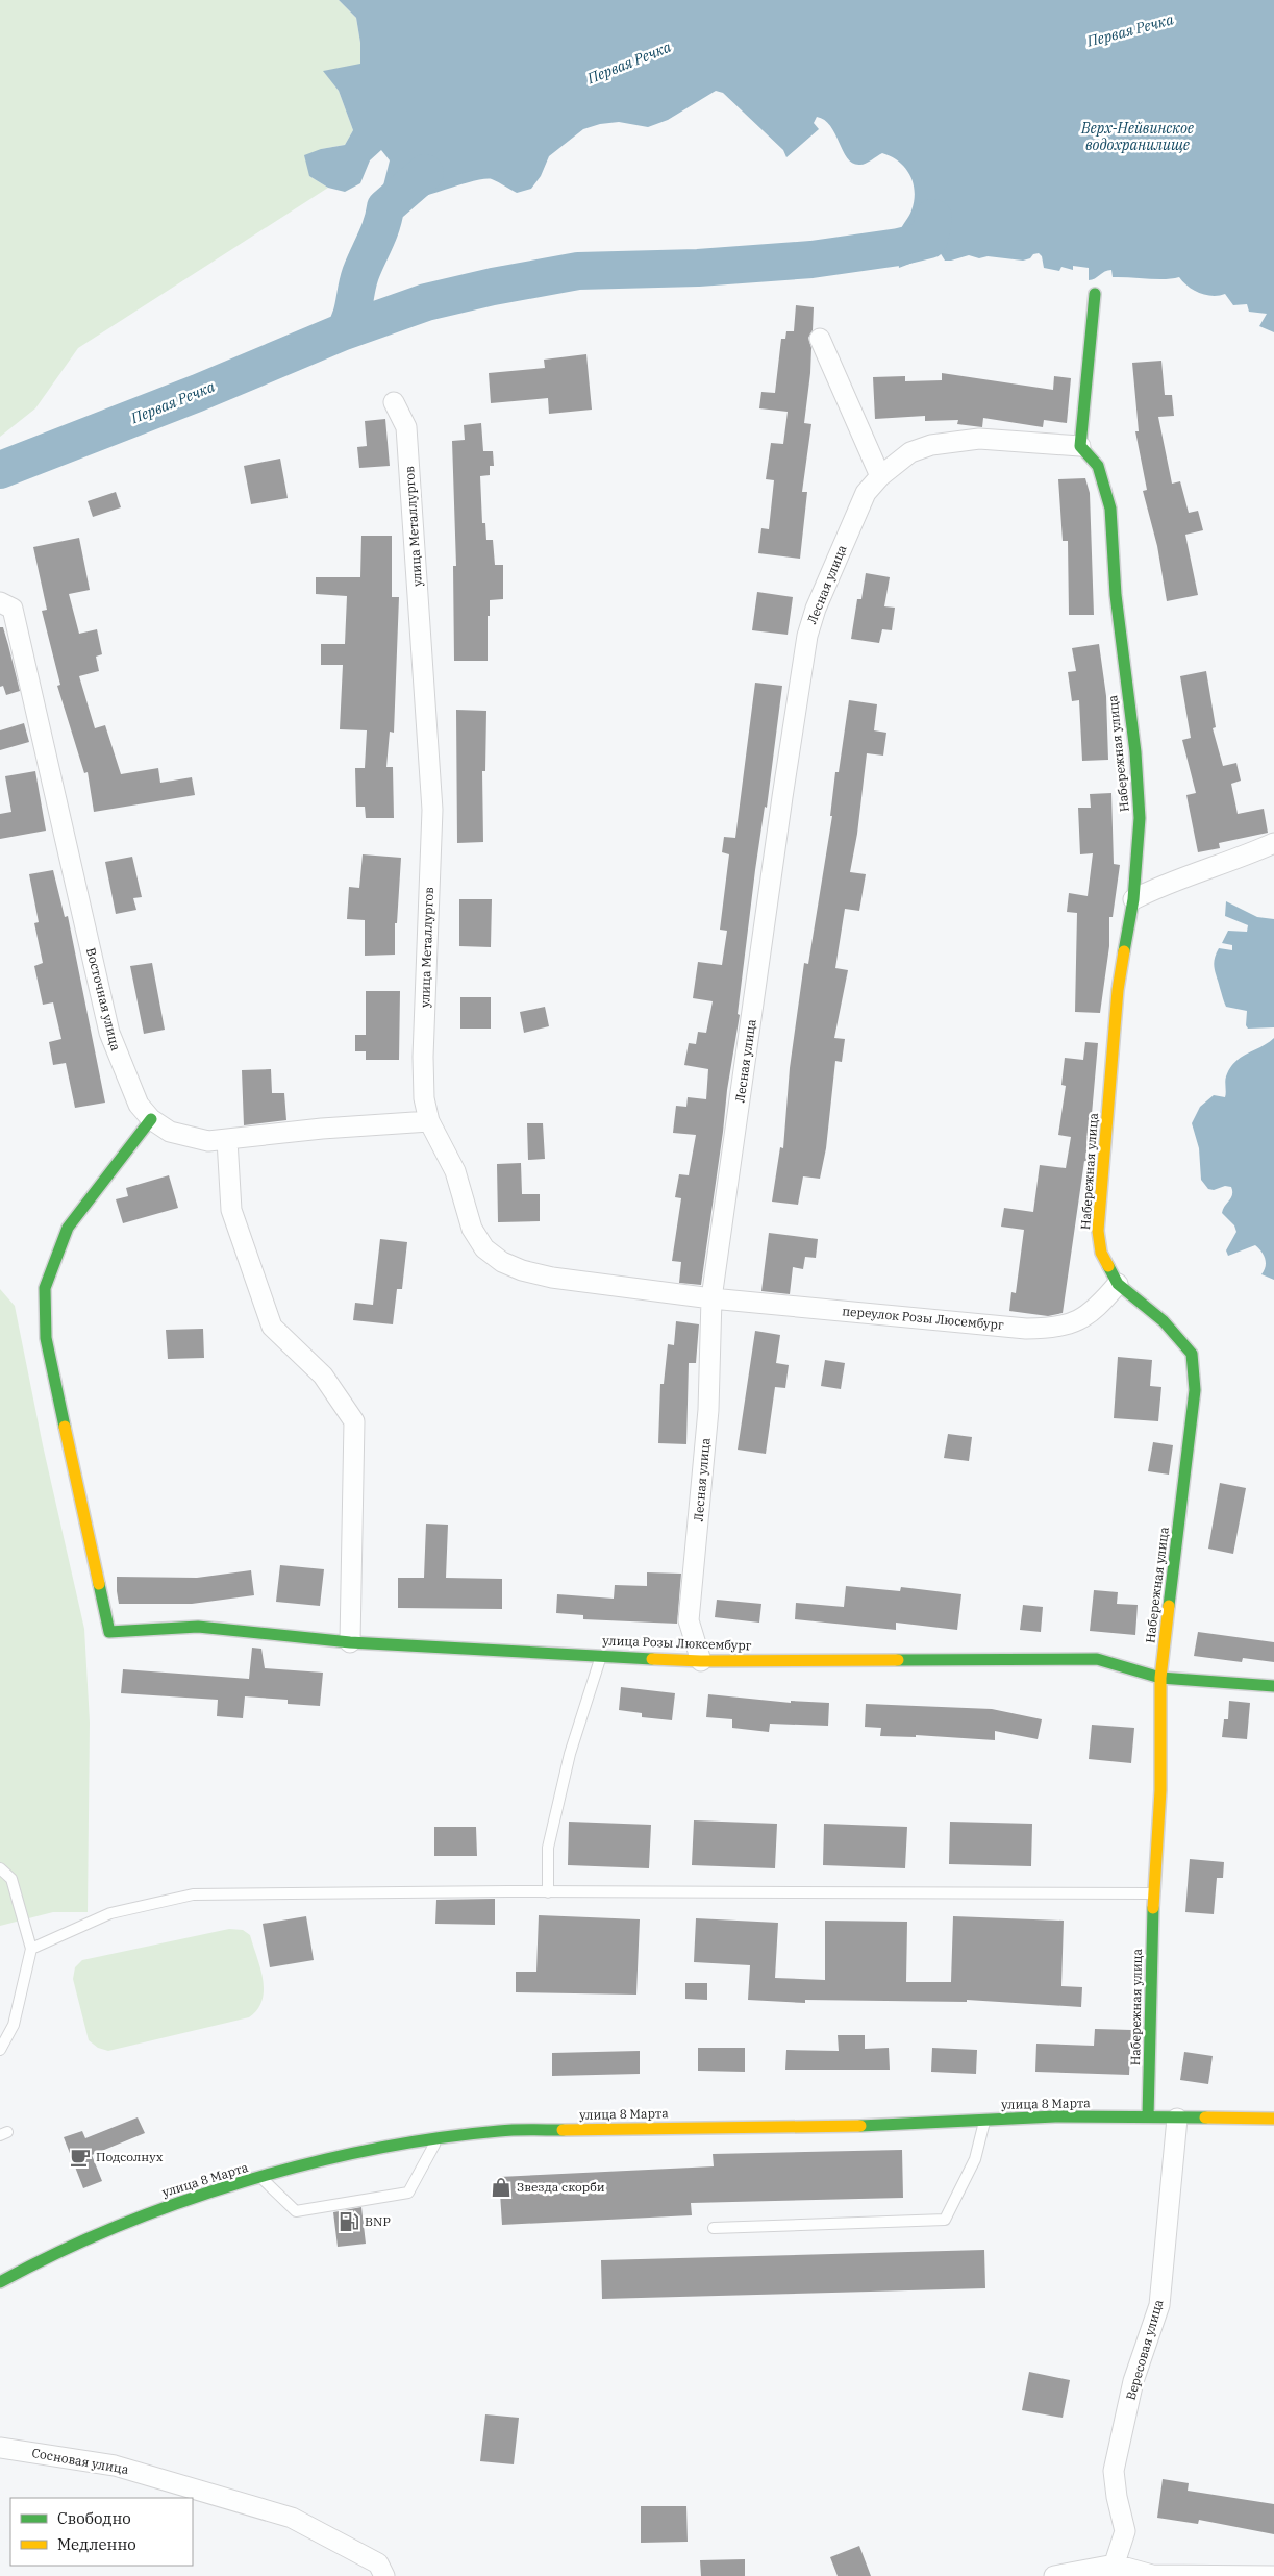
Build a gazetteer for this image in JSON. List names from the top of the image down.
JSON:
{
  "streets": {
    "street": [
      "улица Металлургов",
      "Лесная улица",
      "Набережная улица",
      "Восточная улица",
      "переулок Розы Люсембург",
      "улица Розы Люксембург",
      "улица 8 Марта",
      "Вересовая улица",
      "Сосновая улица"
    ]
  },
  "crossings": [
    ["улица Металлургов", "Лесная улица"],
    ["улица Металлургов", "Восточная улица"],
    ["улица Металлургов", "переулок Розы Люсембург"],
    ["Лесная улица", "Набережная улица"],
    ["Лесная улица", "переулок Розы Люсембург"],
    ["Лесная улица", "улица Розы Люксембург"],
    ["Набережная улица", "переулок Розы Люсембург"],
    ["Набережная улица", "улица Розы Люксембург"],
    ["Набережная улица", "улица 8 Марта"],
    ["Восточная улица", "улица Розы Люксембург"],
    ["улица 8 Марта", "Вересовая улица"]
  ],
  "water": ["Первая Речка", "Верх-Нейвинское водохранилище"],
  "places": {
    "cafe": ["Подсолнух"],
    "shop": ["Звезда скорби"],
    "fuel station": ["BNP"]
  },
  "legend": ["Свободно", "Медленно"]
}
